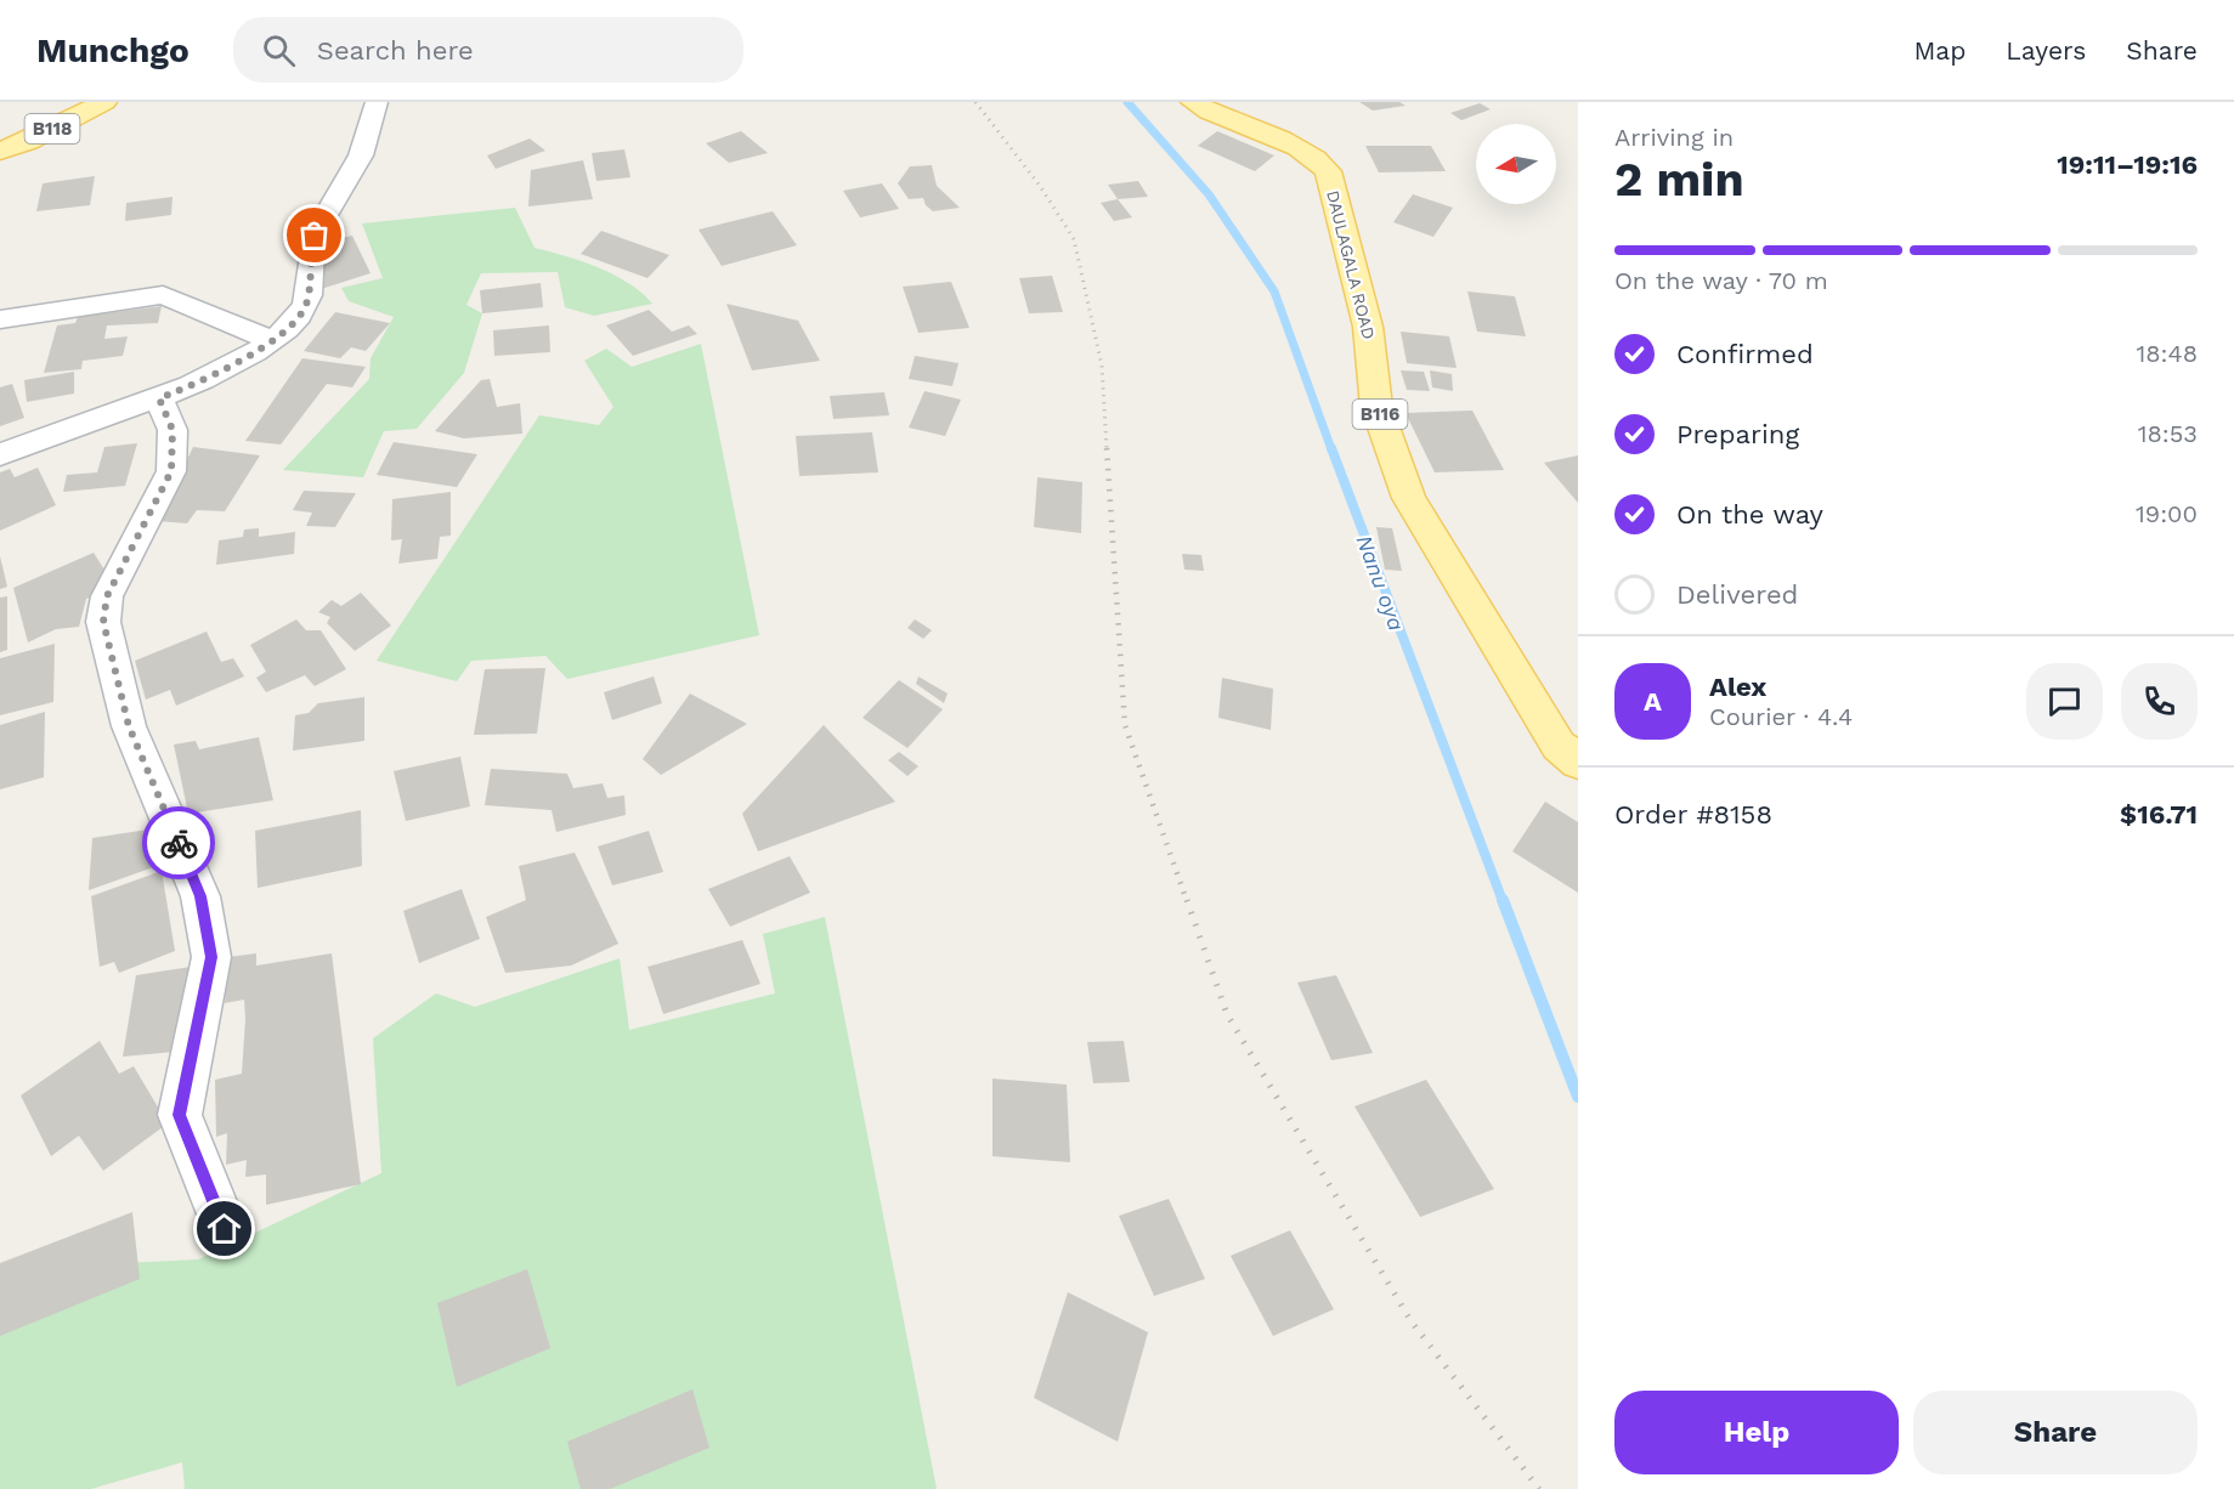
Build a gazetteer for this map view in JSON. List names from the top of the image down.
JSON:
{
  "streets": {
    "main road": ["B118", "DAULAGALA ROAD", "B116"]
  },
  "water": ["Nanu oya"],
  "north": "left",
  "page": {
    "header": "Munchgo",
    "search": "Search here",
    "nav": ["Map", "Layers", "Share"],
    "heading": ["2 min", "Arriving in", "19:11–19:16"],
    "panel": [
      "Alex",
      "Courier · 4.4",
      "Order #8158",
      "$16.71"
    ],
    "bar": "On the way · 70 m",
    "list": [
      ["Confirmed", "18:48"],
      ["Preparing", "18:53"],
      ["On the way", "19:00"],
      "Delivered"
    ],
    "round": "A",
    "buttons": ["Help", "Share"]
  }
}
